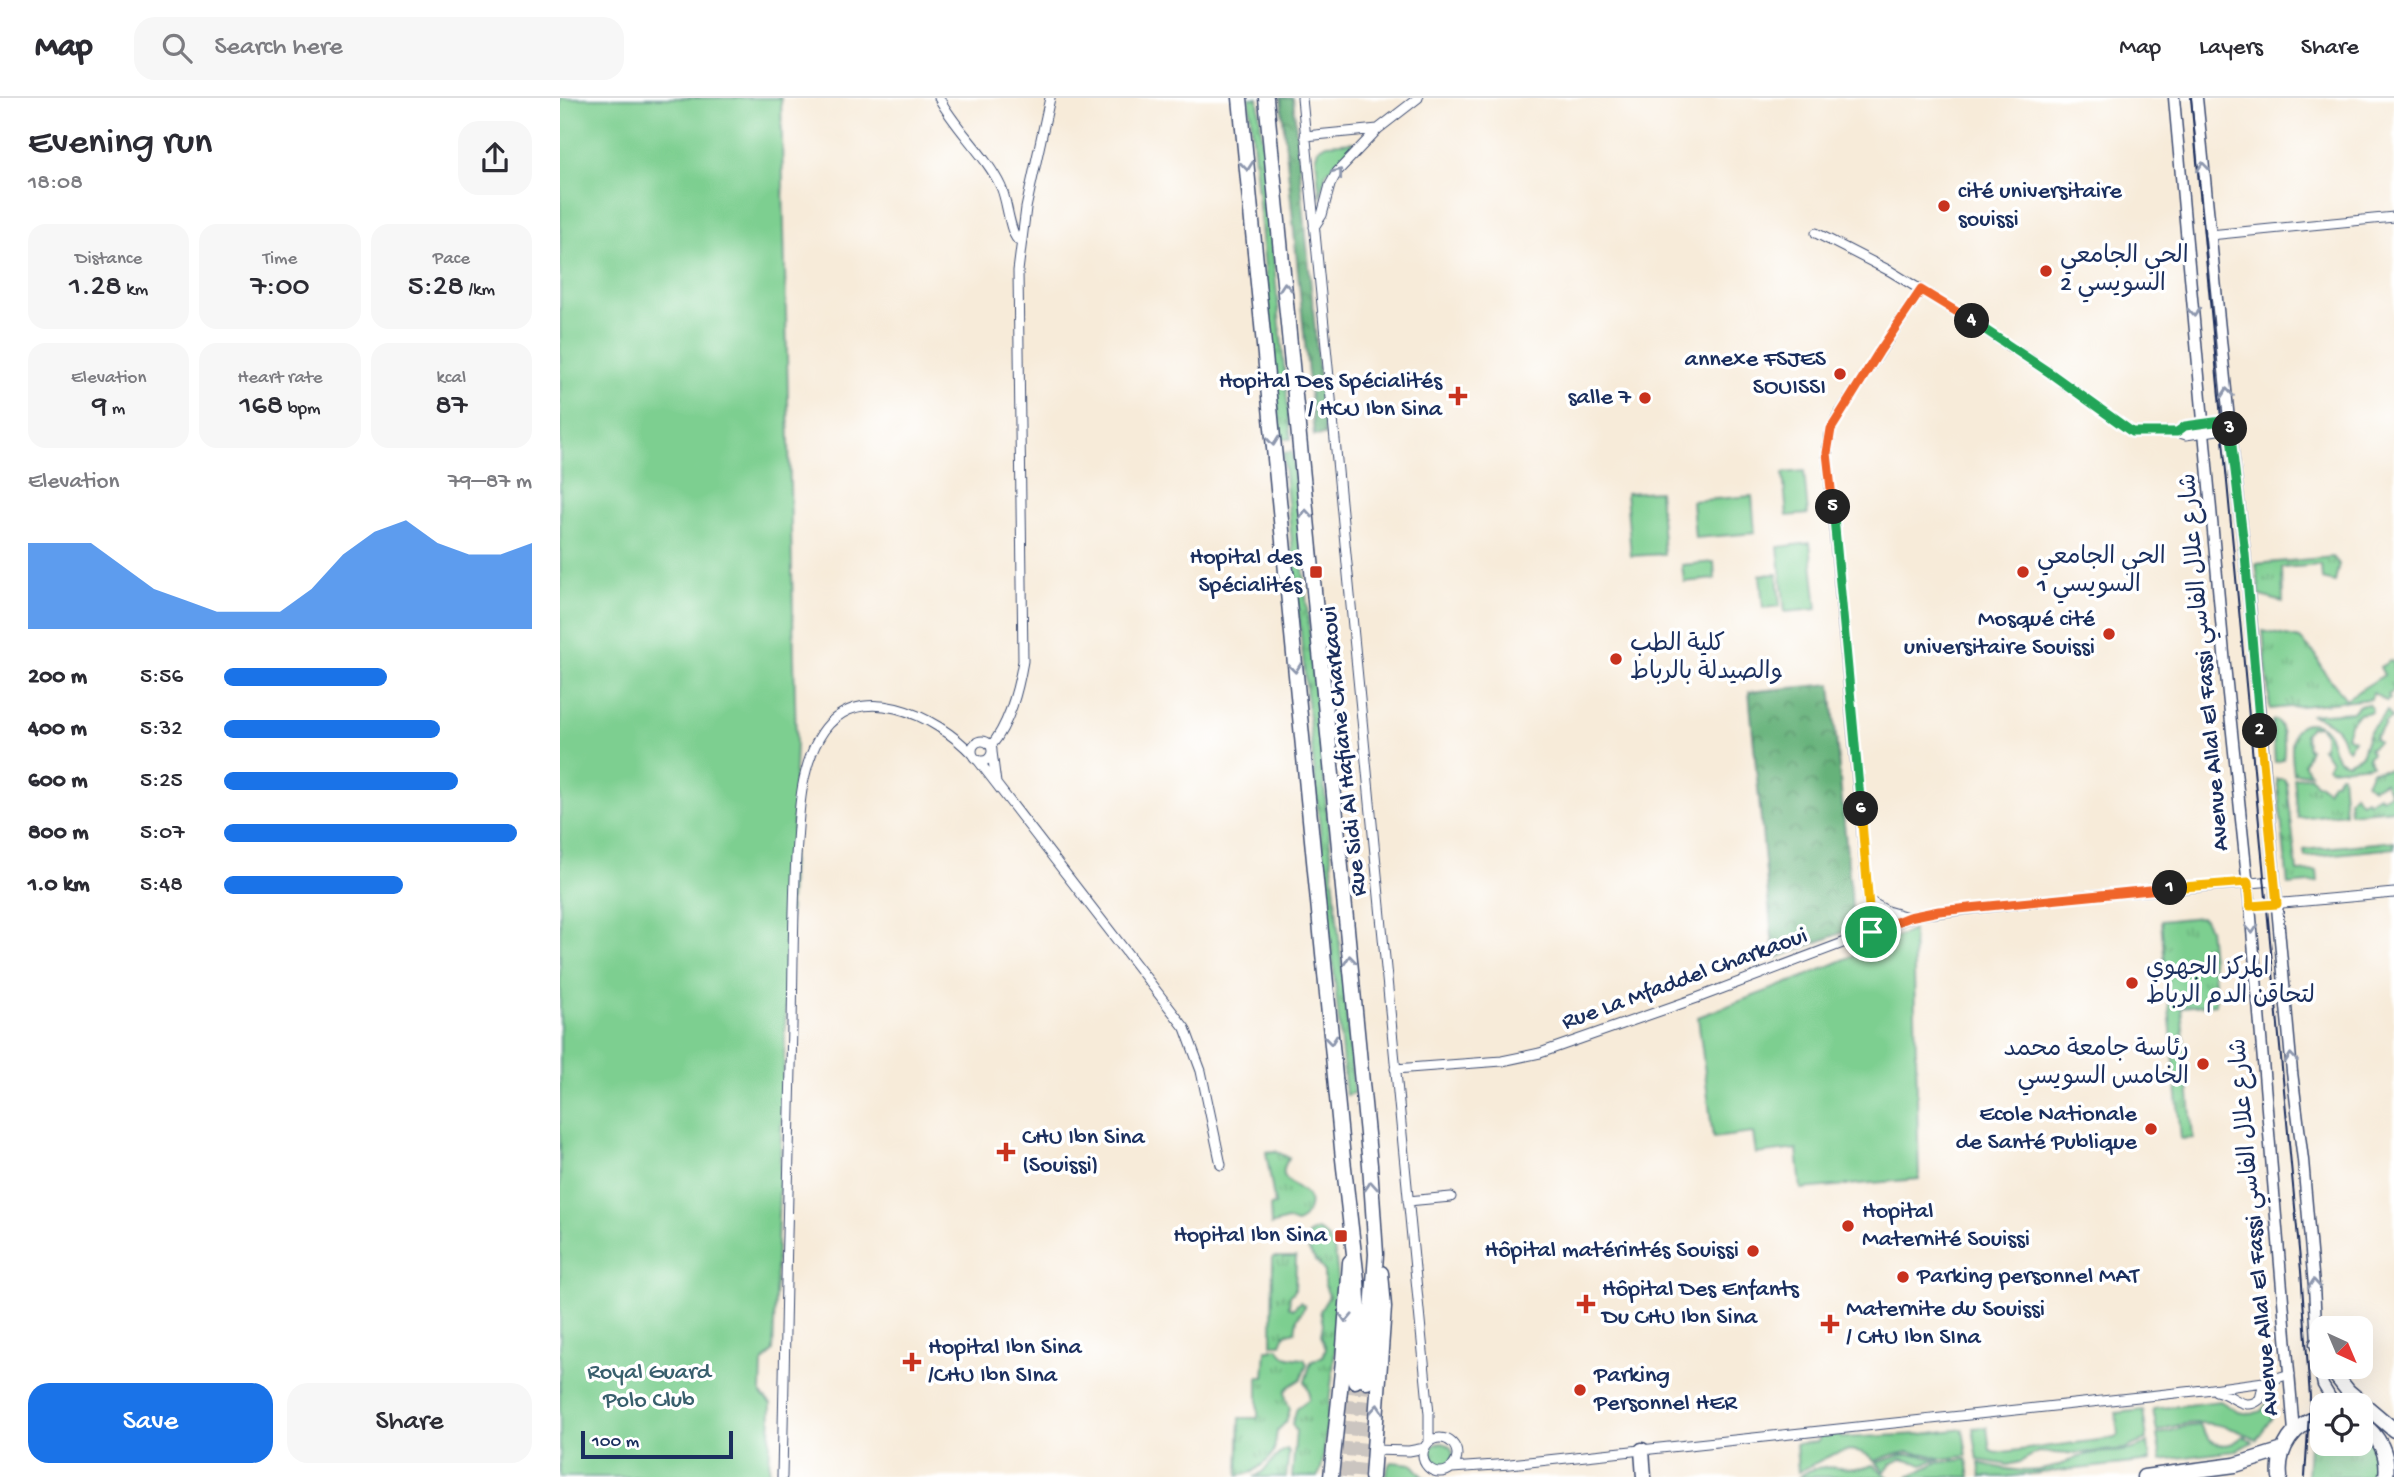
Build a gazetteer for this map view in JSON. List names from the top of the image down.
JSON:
{
  "streets": {
    "street": ["Avenue Allal El Fassi شارع علال الفاسي", "Rue Sidi Al Hafiane Charkaoui", "Rue La Mfaddel Charkaoui"]
  },
  "crossings": [
    ["Avenue Allal El Fassi شارع علال الفاسي", "Rue La Mfaddel Charkaoui"],
    ["Rue Sidi Al Hafiane Charkaoui", "Rue La Mfaddel Charkaoui"]
  ],
  "parks": ["Royal Guard Polo Club"],
  "places": {
    "other": [
      "cité universitaire souissi",
      "الحي الجامعي السويسي 2",
      "annexe FSJES SOUISSI",
      "salle 7",
      "الحي الجامعي السويسي 1",
      "Mosqué cité universitaire Souissi",
      "كلية الطب والصيدلة بالرباط",
      "المركز الجهوي لتحاقن الدم الرباط",
      "رئاسة جامعة محمد الخامس السويسي",
      "Ecole Nationale de Santé Publique",
      "Hopital Maternité Souissi",
      "Hôpital matérintés Souissi",
      "Parking personnel MAT",
      "Parking Personnel HER"
    ],
    "health": [
      "Hopital Des Spécialités / HCU Ibn Sina",
      "CHU Ibn Sina (Souissi)",
      "Hôpital Des Enfants Du CHU Ibn Sina",
      "Maternite du Souissi / CHU Ibn SIna",
      "Hopital Ibn Sina /CHU Ibn SIna"
    ],
    "transit": ["Hopital des Spécialités", "Hopital Ibn Sina"]
  },
  "scale_bar": "100 m",
  "north": "bottom right",
  "page": {
    "header": "Map",
    "search": "Search here",
    "nav": ["Map", "Layers", "Share"],
    "heading": ["Evening run", "18:08"],
    "stats": [
      ["Distance", "1.28 km"],
      ["Time", "7:00"],
      ["Pace", "5:28 /km"],
      ["Elevation", "9 m"],
      ["Heart rate", "168 bpm"],
      ["kcal", "87"]
    ],
    "pins": [
      "4",
      "3",
      "5",
      "2",
      "6",
      "1"
    ],
    "chart": ["Elevation", "79–87 m"],
    "list": [
      {
        "name": "200 m",
        "note": "5:56"
      },
      {
        "name": "400 m",
        "note": "5:32"
      },
      {
        "name": "600 m",
        "note": "5:25"
      },
      {
        "name": "800 m",
        "note": "5:07"
      },
      {
        "name": "1.0 km",
        "note": "5:48"
      }
    ],
    "buttons": ["Save", "Share"],
    "scale": "100 m"
  }
}
